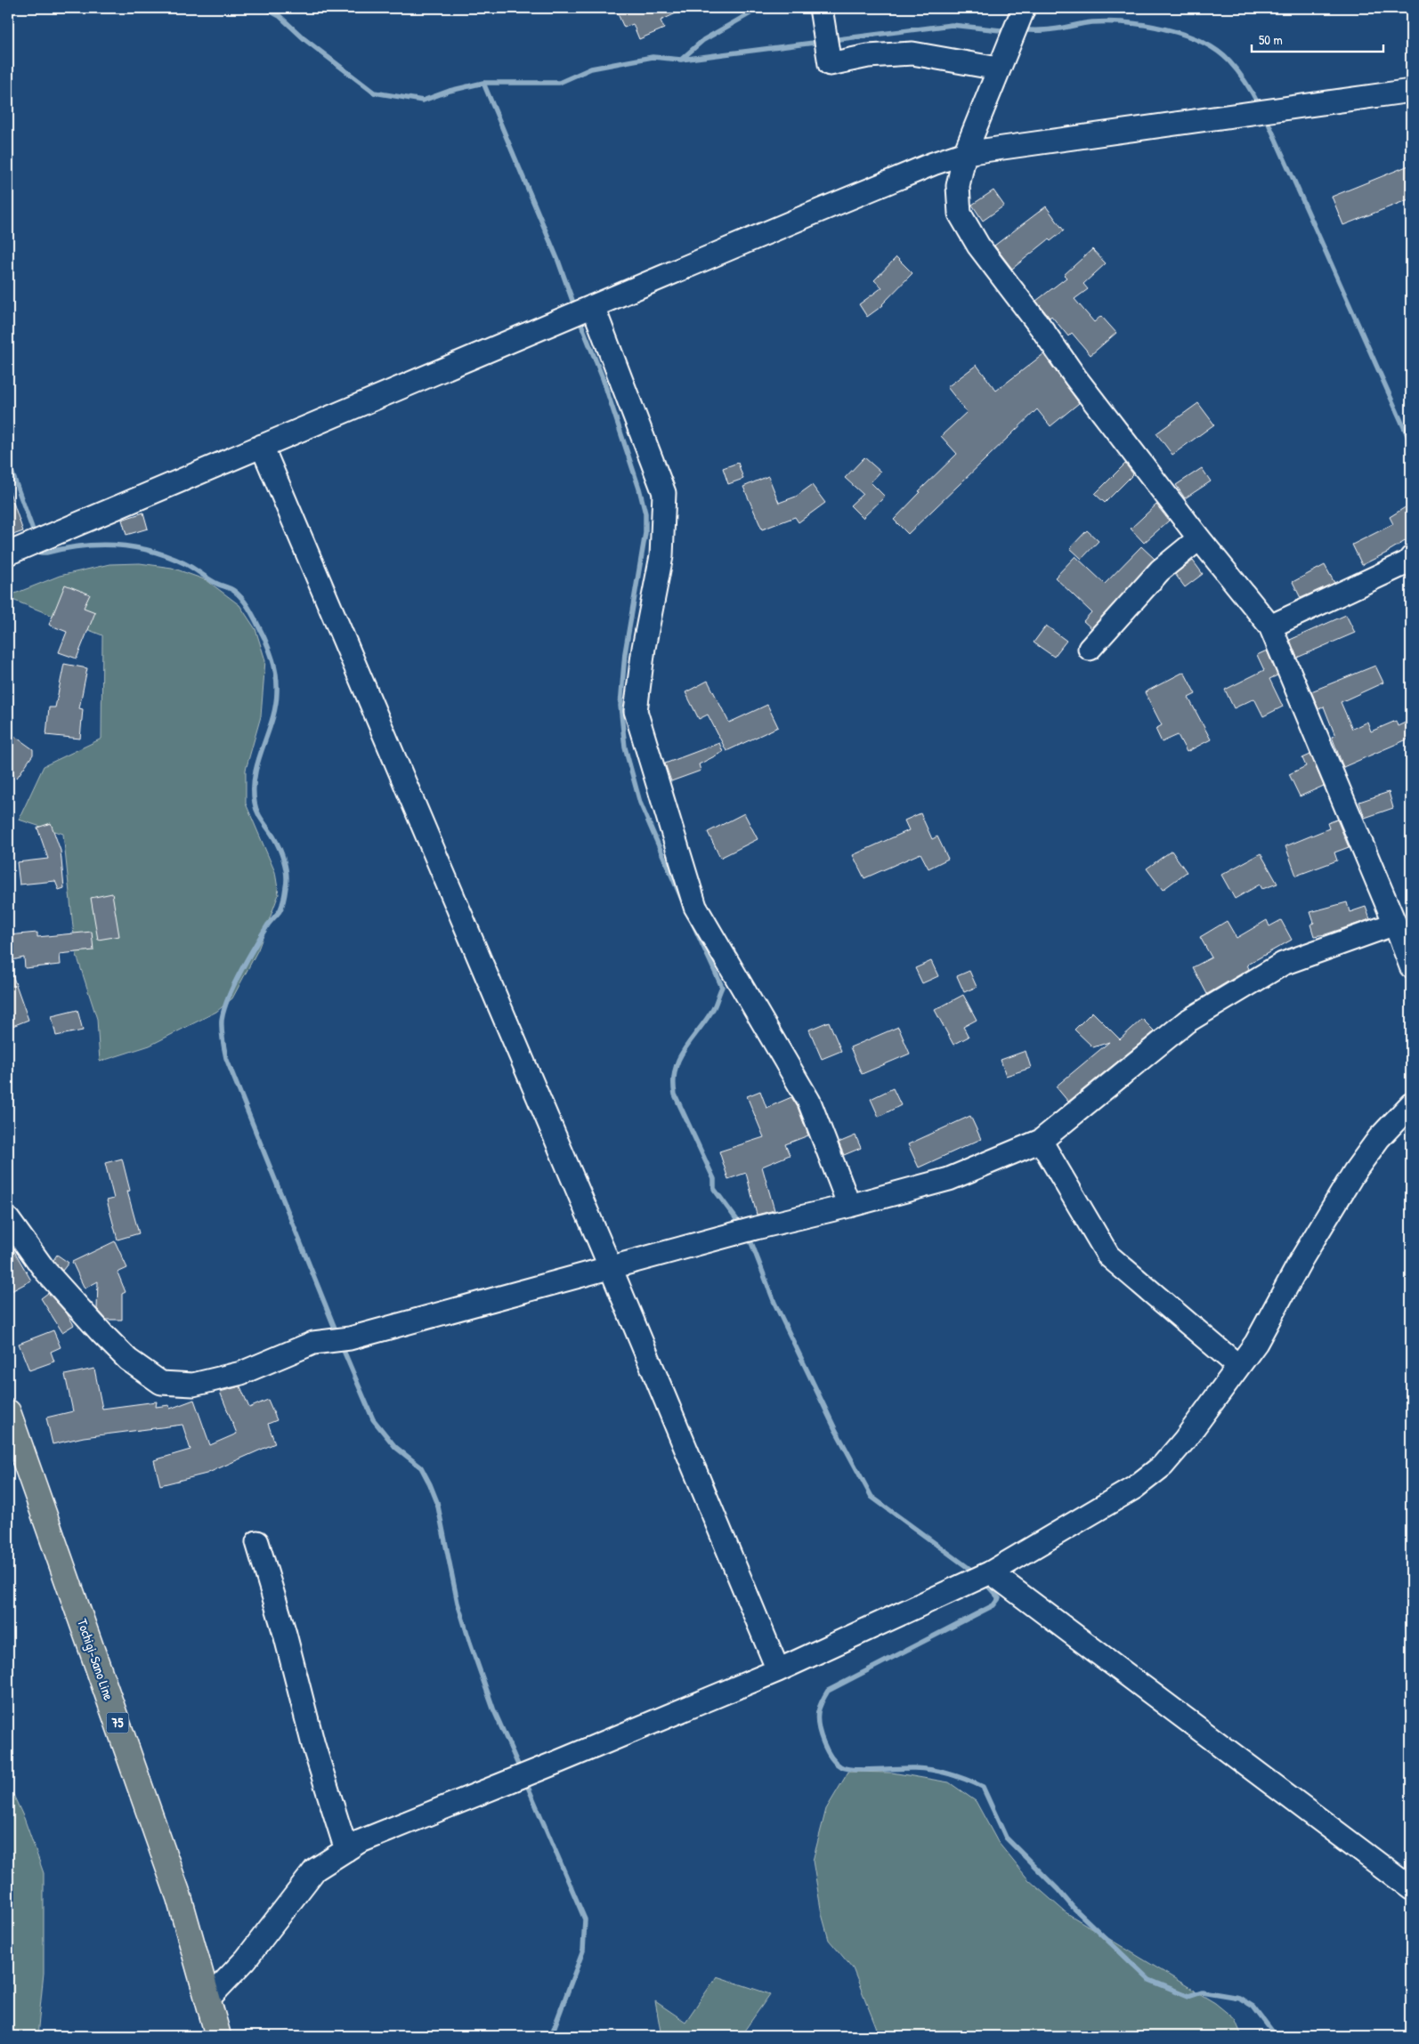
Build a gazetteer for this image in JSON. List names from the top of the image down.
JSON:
{
  "streets": {
    "main road": ["Tochigi-Sano Line", "75"]
  },
  "scale_bar": "50 m"
}
